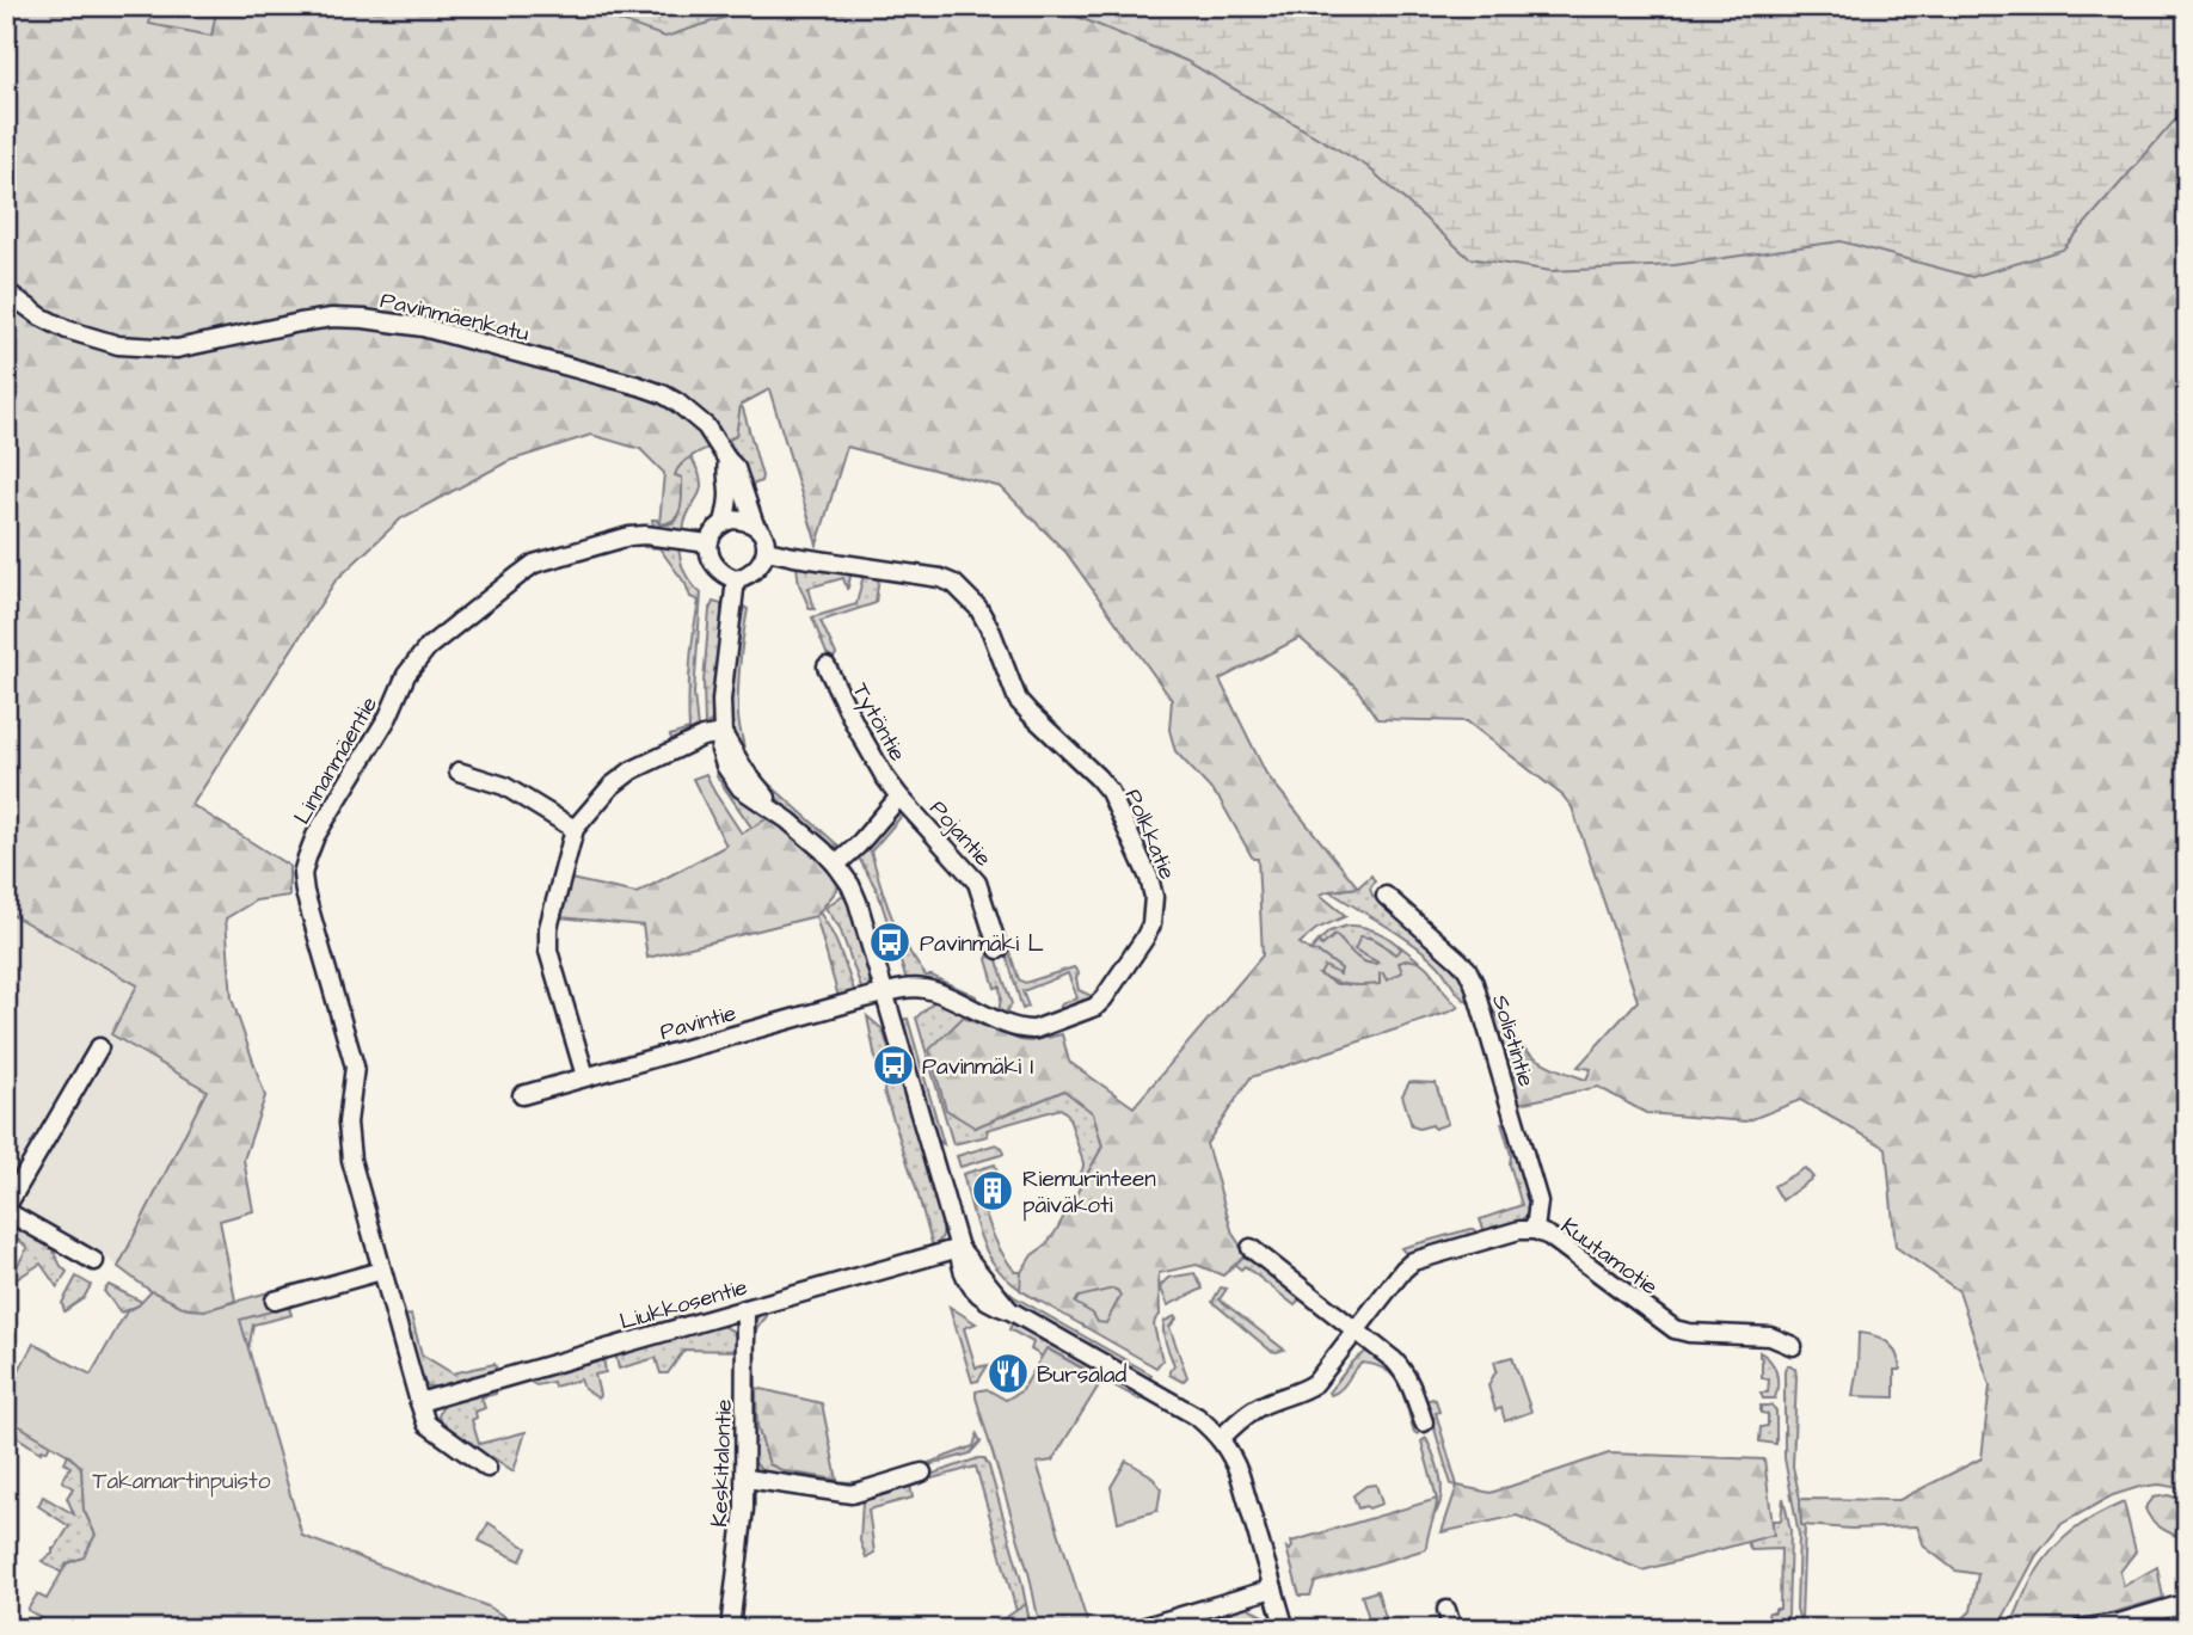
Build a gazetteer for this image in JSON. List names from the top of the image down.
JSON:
{
  "streets": {
    "street": [
      "Pavinmäenkatu",
      "Tytöntie",
      "Linnanmäentie",
      "Pojantie",
      "Polkkatie",
      "Pavintie",
      "Solistintie",
      "Kuutamotie",
      "Liukkosentie",
      "Keskitalontie"
    ]
  },
  "crossings": [
    ["Pavinmäenkatu", "Linnanmäentie"],
    ["Pavinmäenkatu", "Polkkatie"],
    ["Tytöntie", "Pojantie"],
    ["Linnanmäentie", "Polkkatie"],
    ["Linnanmäentie", "Liukkosentie"],
    ["Polkkatie", "Pavintie"],
    ["Solistintie", "Kuutamotie"],
    ["Liukkosentie", "Keskitalontie"]
  ],
  "parks": ["Takamartinpuisto"],
  "places": {
    "bus stop": ["Pavinmäki L", "Pavinmäki I"],
    "building": ["Riemurinteen päiväkoti"],
    "restaurant": ["Bursalad"]
  }
}
